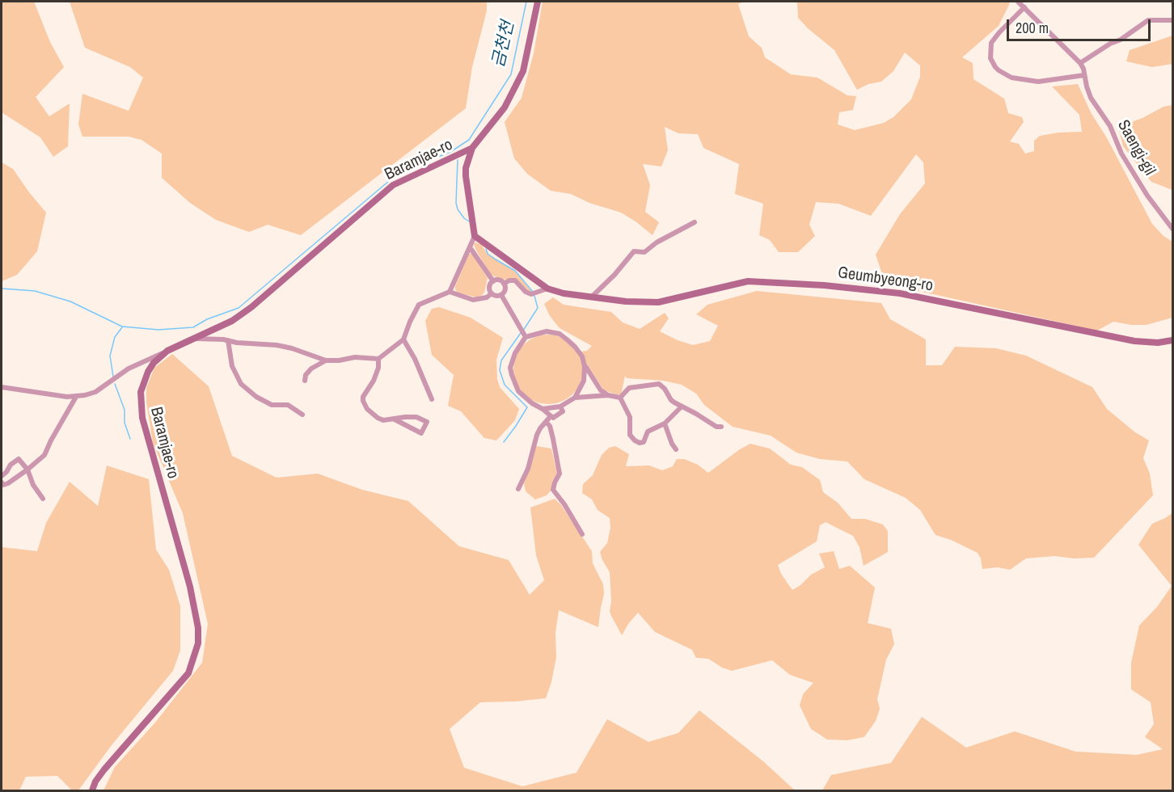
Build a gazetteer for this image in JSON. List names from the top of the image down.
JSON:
{
  "streets": {
    "street": ["Saengi-gil", "Baramjae-ro", "Geumbyeong-ro"]
  },
  "water": ["금천천"],
  "scale_bar": "200 m"
}
